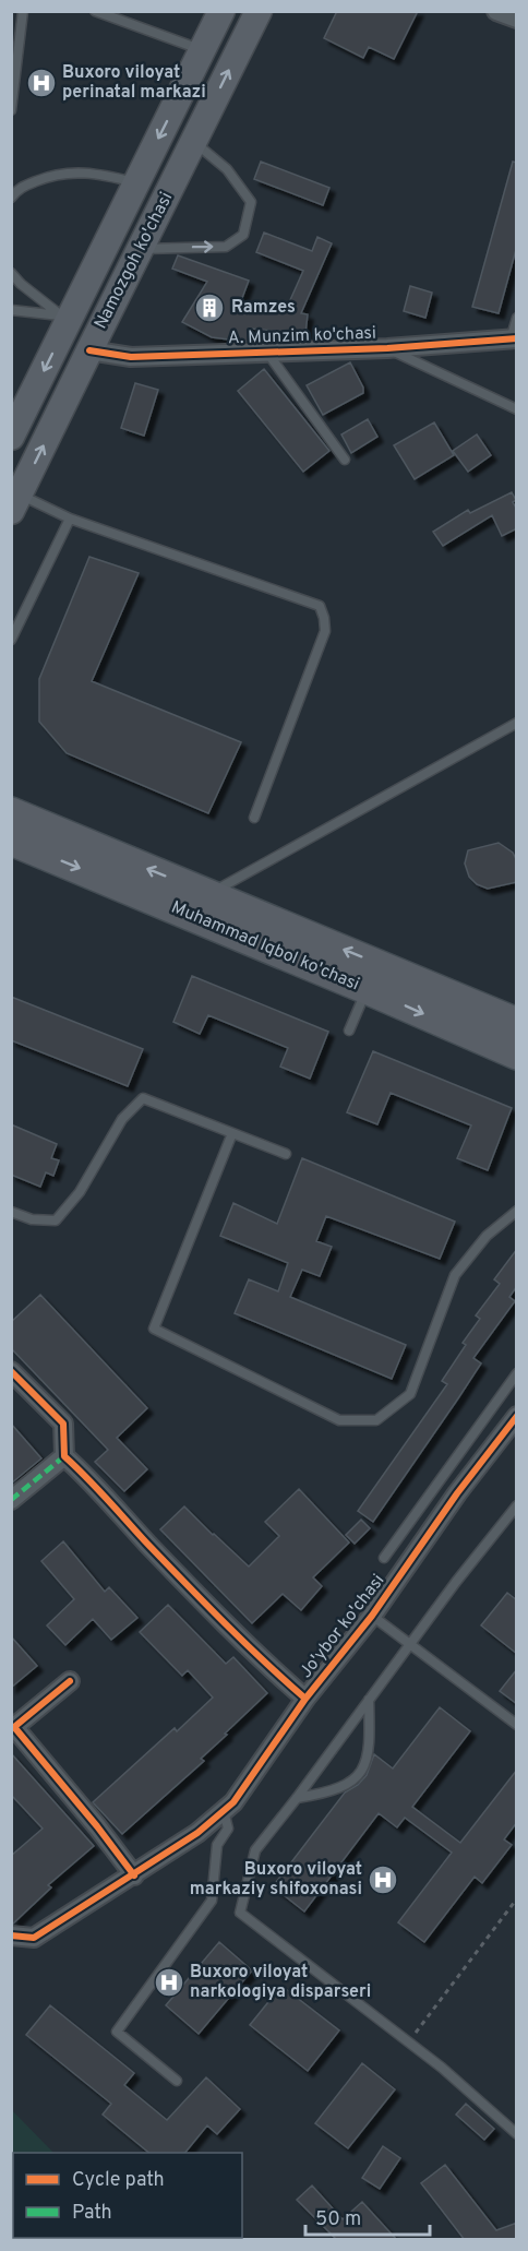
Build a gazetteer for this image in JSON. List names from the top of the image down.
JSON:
{
  "streets": {
    "main road": ["Namozgoh ko'chasi", "Muhammad Iqbol ko'chasi"],
    "street": ["A. Munzim ko'chasi", "Jo'ybor ko'chasi"]
  },
  "crossings": [
    ["Namozgoh ko'chasi", "A. Munzim ko'chasi"]
  ],
  "places": {
    "hospital": ["Buxoro viloyat perinatal markazi", "Buxoro viloyat markaziy shifoxonasi", "Buxoro viloyat narkologiya disparseri"],
    "building": ["Ramzes"]
  },
  "legend": ["Cycle path", "Path"],
  "scale_bar": "50 m"
}
